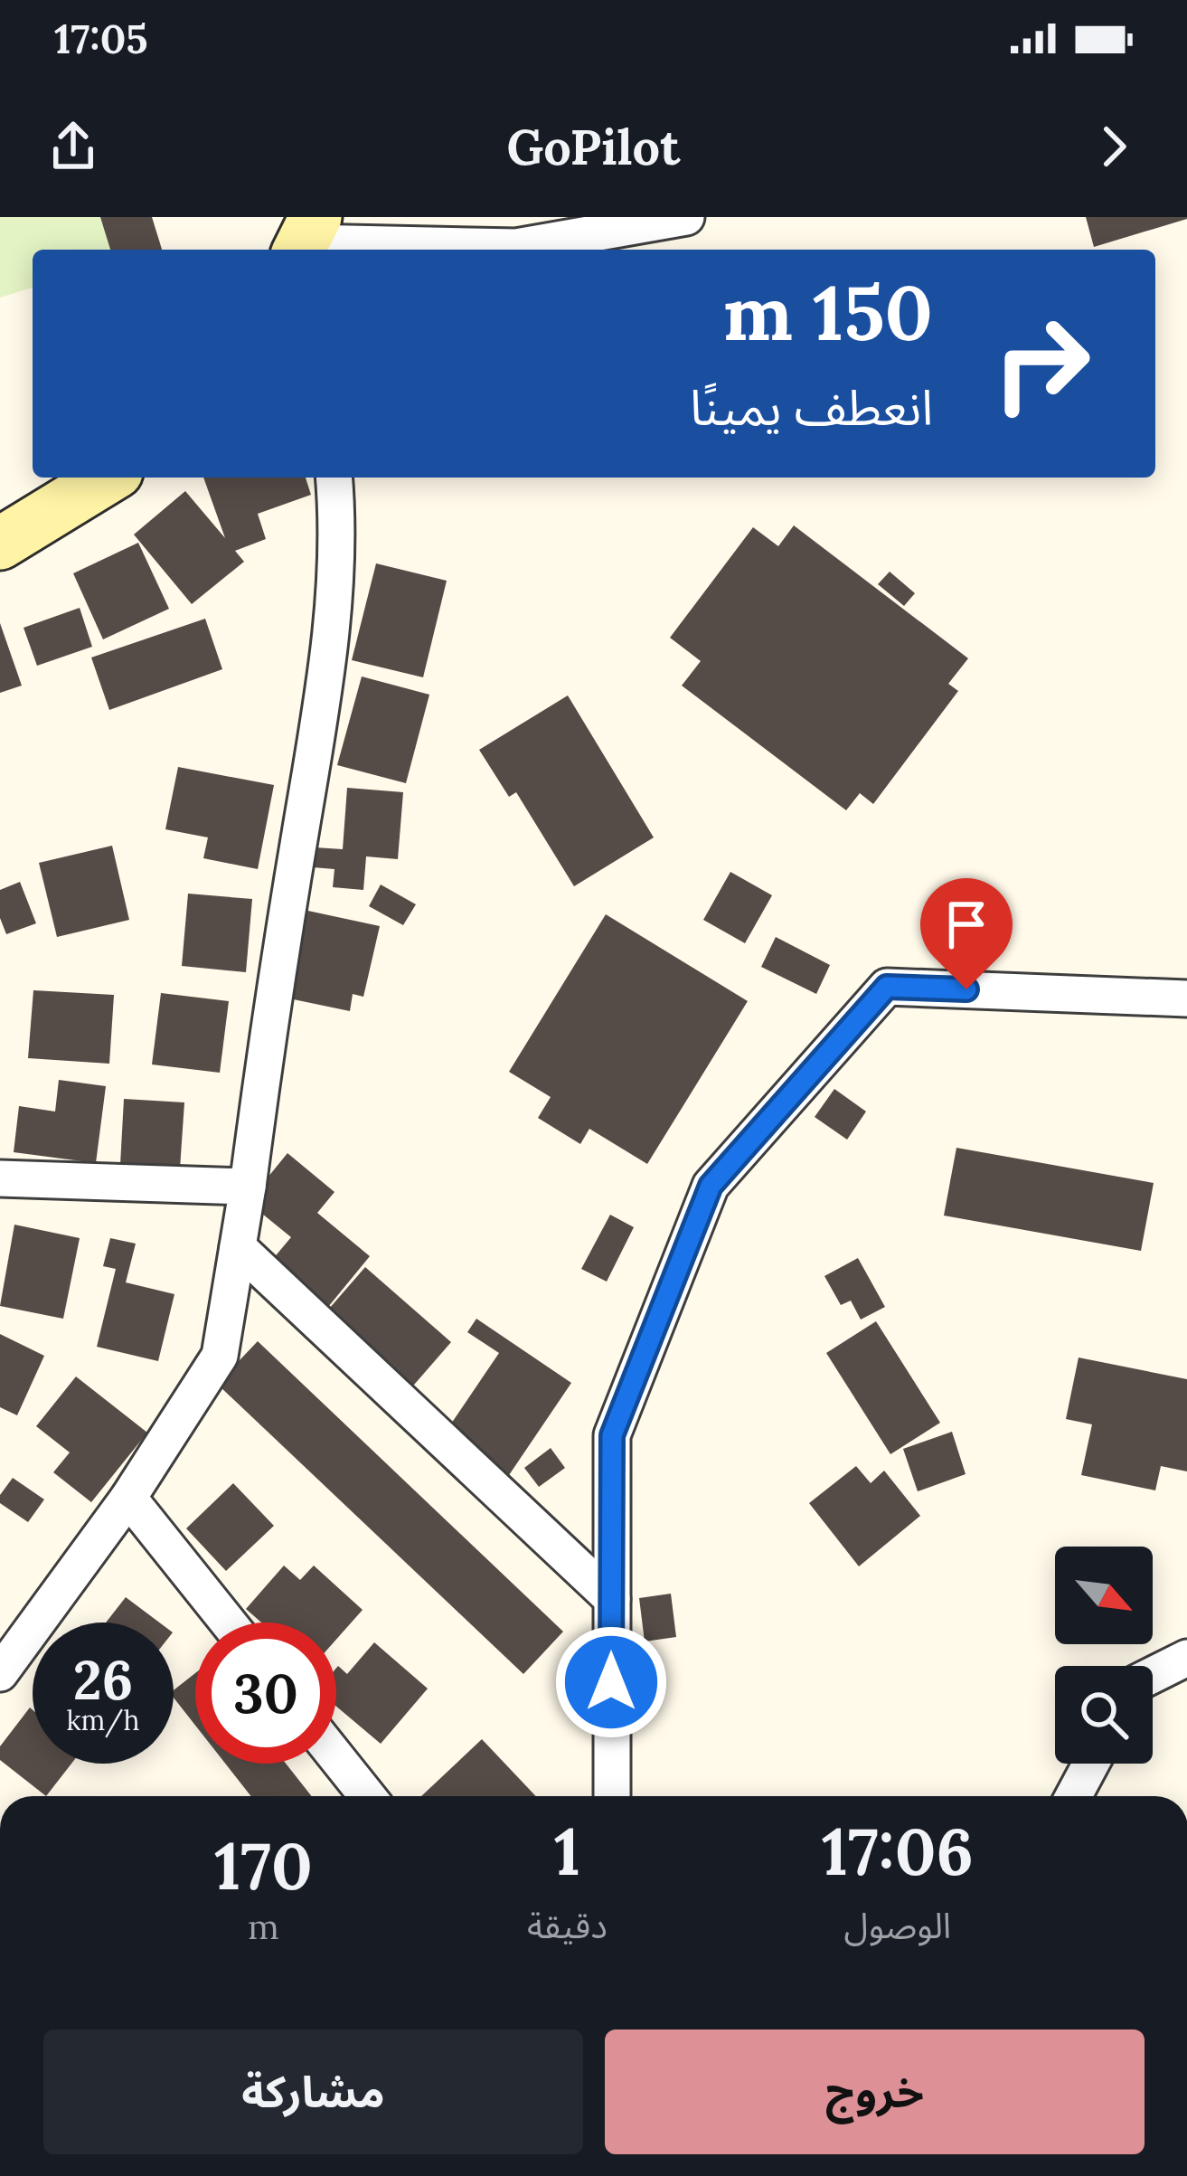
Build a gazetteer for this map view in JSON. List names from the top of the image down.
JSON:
{
  "north": "bottom right",
  "page": {
    "status": "17:05",
    "header": "GoPilot",
    "turn": ["150 m", "انعطف يمينًا"],
    "speed": "26 km/h",
    "limit": "30",
    "eta": [
      "17:06",
      "الوصول",
      "1",
      "دقيقة",
      "170",
      "m"
    ],
    "buttons": ["خروج", "مشاركة"]
  }
}
